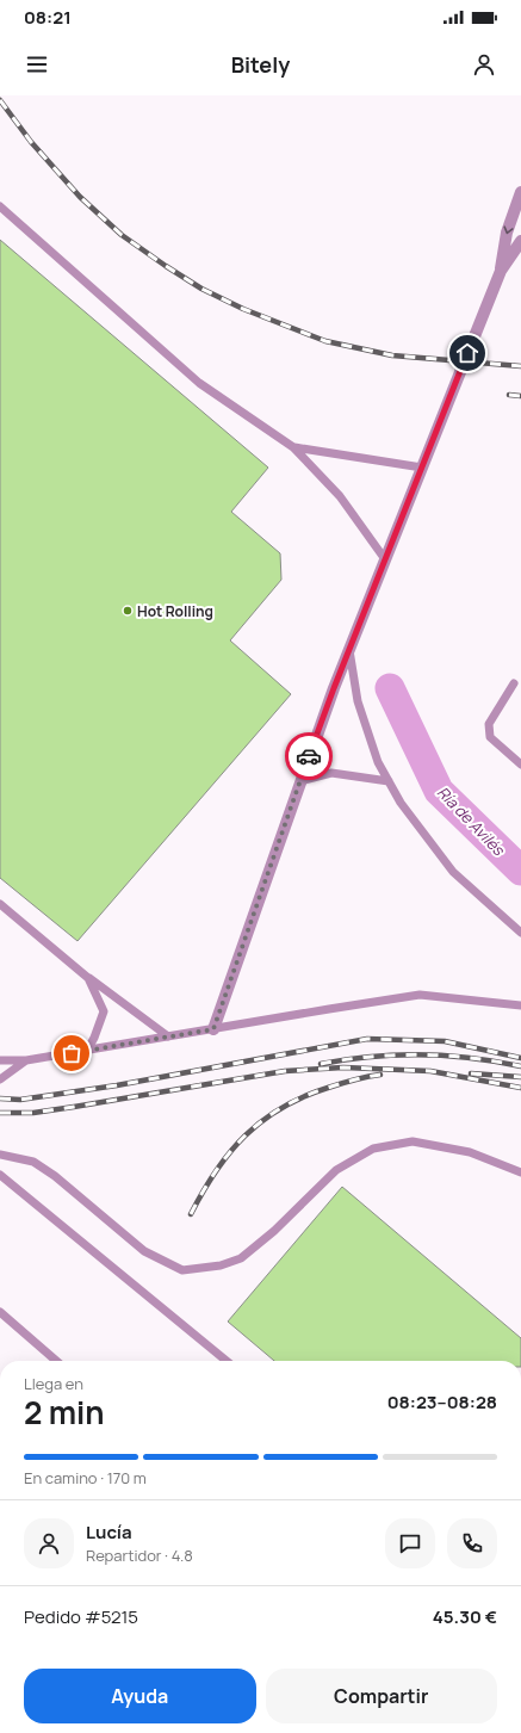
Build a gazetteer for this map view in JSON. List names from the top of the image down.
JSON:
{
  "water": ["Ría de Avilés"],
  "places": ["Hot Rolling"],
  "page": {
    "status": "08:21",
    "header": "Bitely",
    "heading": ["2 min", "Llega en", "08:23–08:28"],
    "panel": [
      "Lucía",
      "Repartidor · 4.8",
      "Pedido #5215",
      "45.30 €"
    ],
    "bar": "En camino · 170 m",
    "buttons": ["Ayuda", "Compartir"]
  }
}
